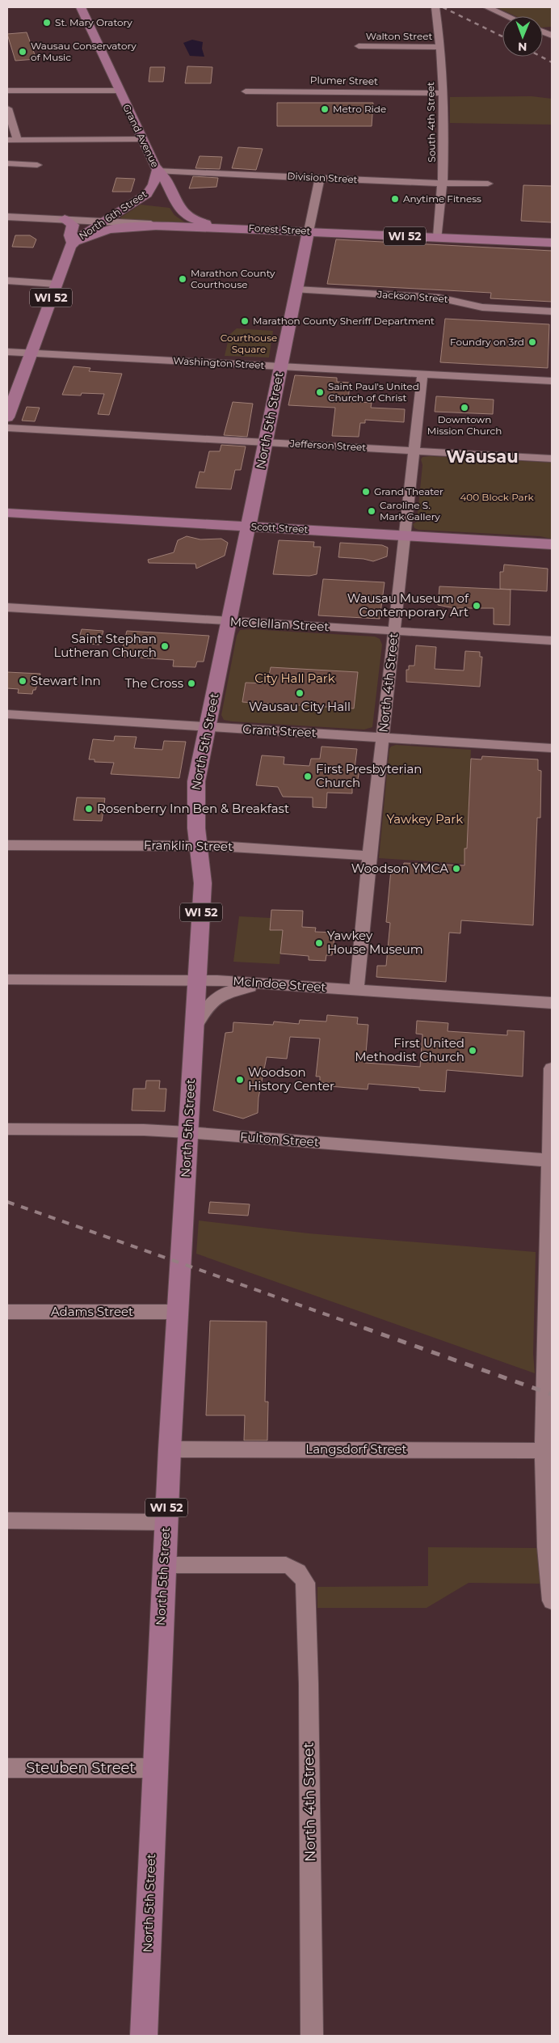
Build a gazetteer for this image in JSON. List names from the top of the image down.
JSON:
{
  "streets": {
    "main road": [
      "Grand Avenue",
      "North 6th Street",
      "Forest Street",
      "WI 52",
      "North 5th Street",
      "Scott Street"
    ],
    "street": [
      "Walton Street",
      "Plumer Street",
      "South 4th Street",
      "Division Street",
      "Jackson Street",
      "Washington Street",
      "Jefferson Street",
      "McClellan Street",
      "North 4th Street",
      "Grant Street",
      "Franklin Street",
      "McIndoe Street",
      "Fulton Street",
      "Adams Street",
      "Langsdorf Street",
      "Steuben Street"
    ]
  },
  "crossings": [
    ["Walton Street", "South 4th Street"],
    ["Plumer Street", "South 4th Street"],
    ["South 4th Street", "Division Street"],
    ["South 4th Street", "Forest Street"],
    ["Grand Avenue", "Division Street"],
    ["Grand Avenue", "North 6th Street"],
    ["Grand Avenue", "Forest Street"],
    ["Division Street", "North 6th Street"],
    ["North 6th Street", "Forest Street"],
    ["North 6th Street", "WI 52"],
    ["North 6th Street", "Washington Street"],
    ["Forest Street", "WI 52"],
    ["Forest Street", "North 5th Street"],
    ["Jackson Street", "North 5th Street"],
    ["Washington Street", "North 5th Street"],
    ["Washington Street", "North 4th Street"],
    ["North 5th Street", "Jefferson Street"],
    ["North 5th Street", "Scott Street"],
    ["North 5th Street", "McClellan Street"],
    ["North 5th Street", "Grant Street"],
    ["North 5th Street", "Franklin Street"],
    ["North 5th Street", "McIndoe Street"],
    ["North 5th Street", "Fulton Street"],
    ["North 5th Street", "Adams Street"],
    ["North 5th Street", "Langsdorf Street"],
    ["North 5th Street", "Steuben Street"],
    ["Jefferson Street", "North 4th Street"],
    ["Scott Street", "North 4th Street"],
    ["McClellan Street", "North 4th Street"],
    ["North 4th Street", "Grant Street"],
    ["North 4th Street", "Franklin Street"],
    ["North 4th Street", "McIndoe Street"]
  ],
  "districts": ["Wausau"],
  "parks": [
    "Courthouse Square",
    "400 Block Park",
    "City Hall Park",
    "Yawkey Park"
  ],
  "places": [
    "St. Mary Oratory",
    "Wausau Conservatory of Music",
    "Metro Ride",
    "Anytime Fitness",
    "Marathon County Courthouse",
    "Marathon County Sheriff Department",
    "Foundry on 3rd",
    "Saint Paul's United Church of Christ",
    "Downtown Mission Church",
    "Grand Theater",
    "Caroline S. Mark Gallery",
    "Wausau Museum of Contemporary Art",
    "Saint Stephan Lutheran Church",
    "Stewart Inn",
    "The Cross",
    "Wausau City Hall",
    "First Presbyterian Church",
    "Rosenberry Inn Ben & Breakfast",
    "Woodson YMCA",
    "Yawkey House Museum",
    "First United Methodist Church",
    "Woodson History Center"
  ],
  "north": "bottom"
}
